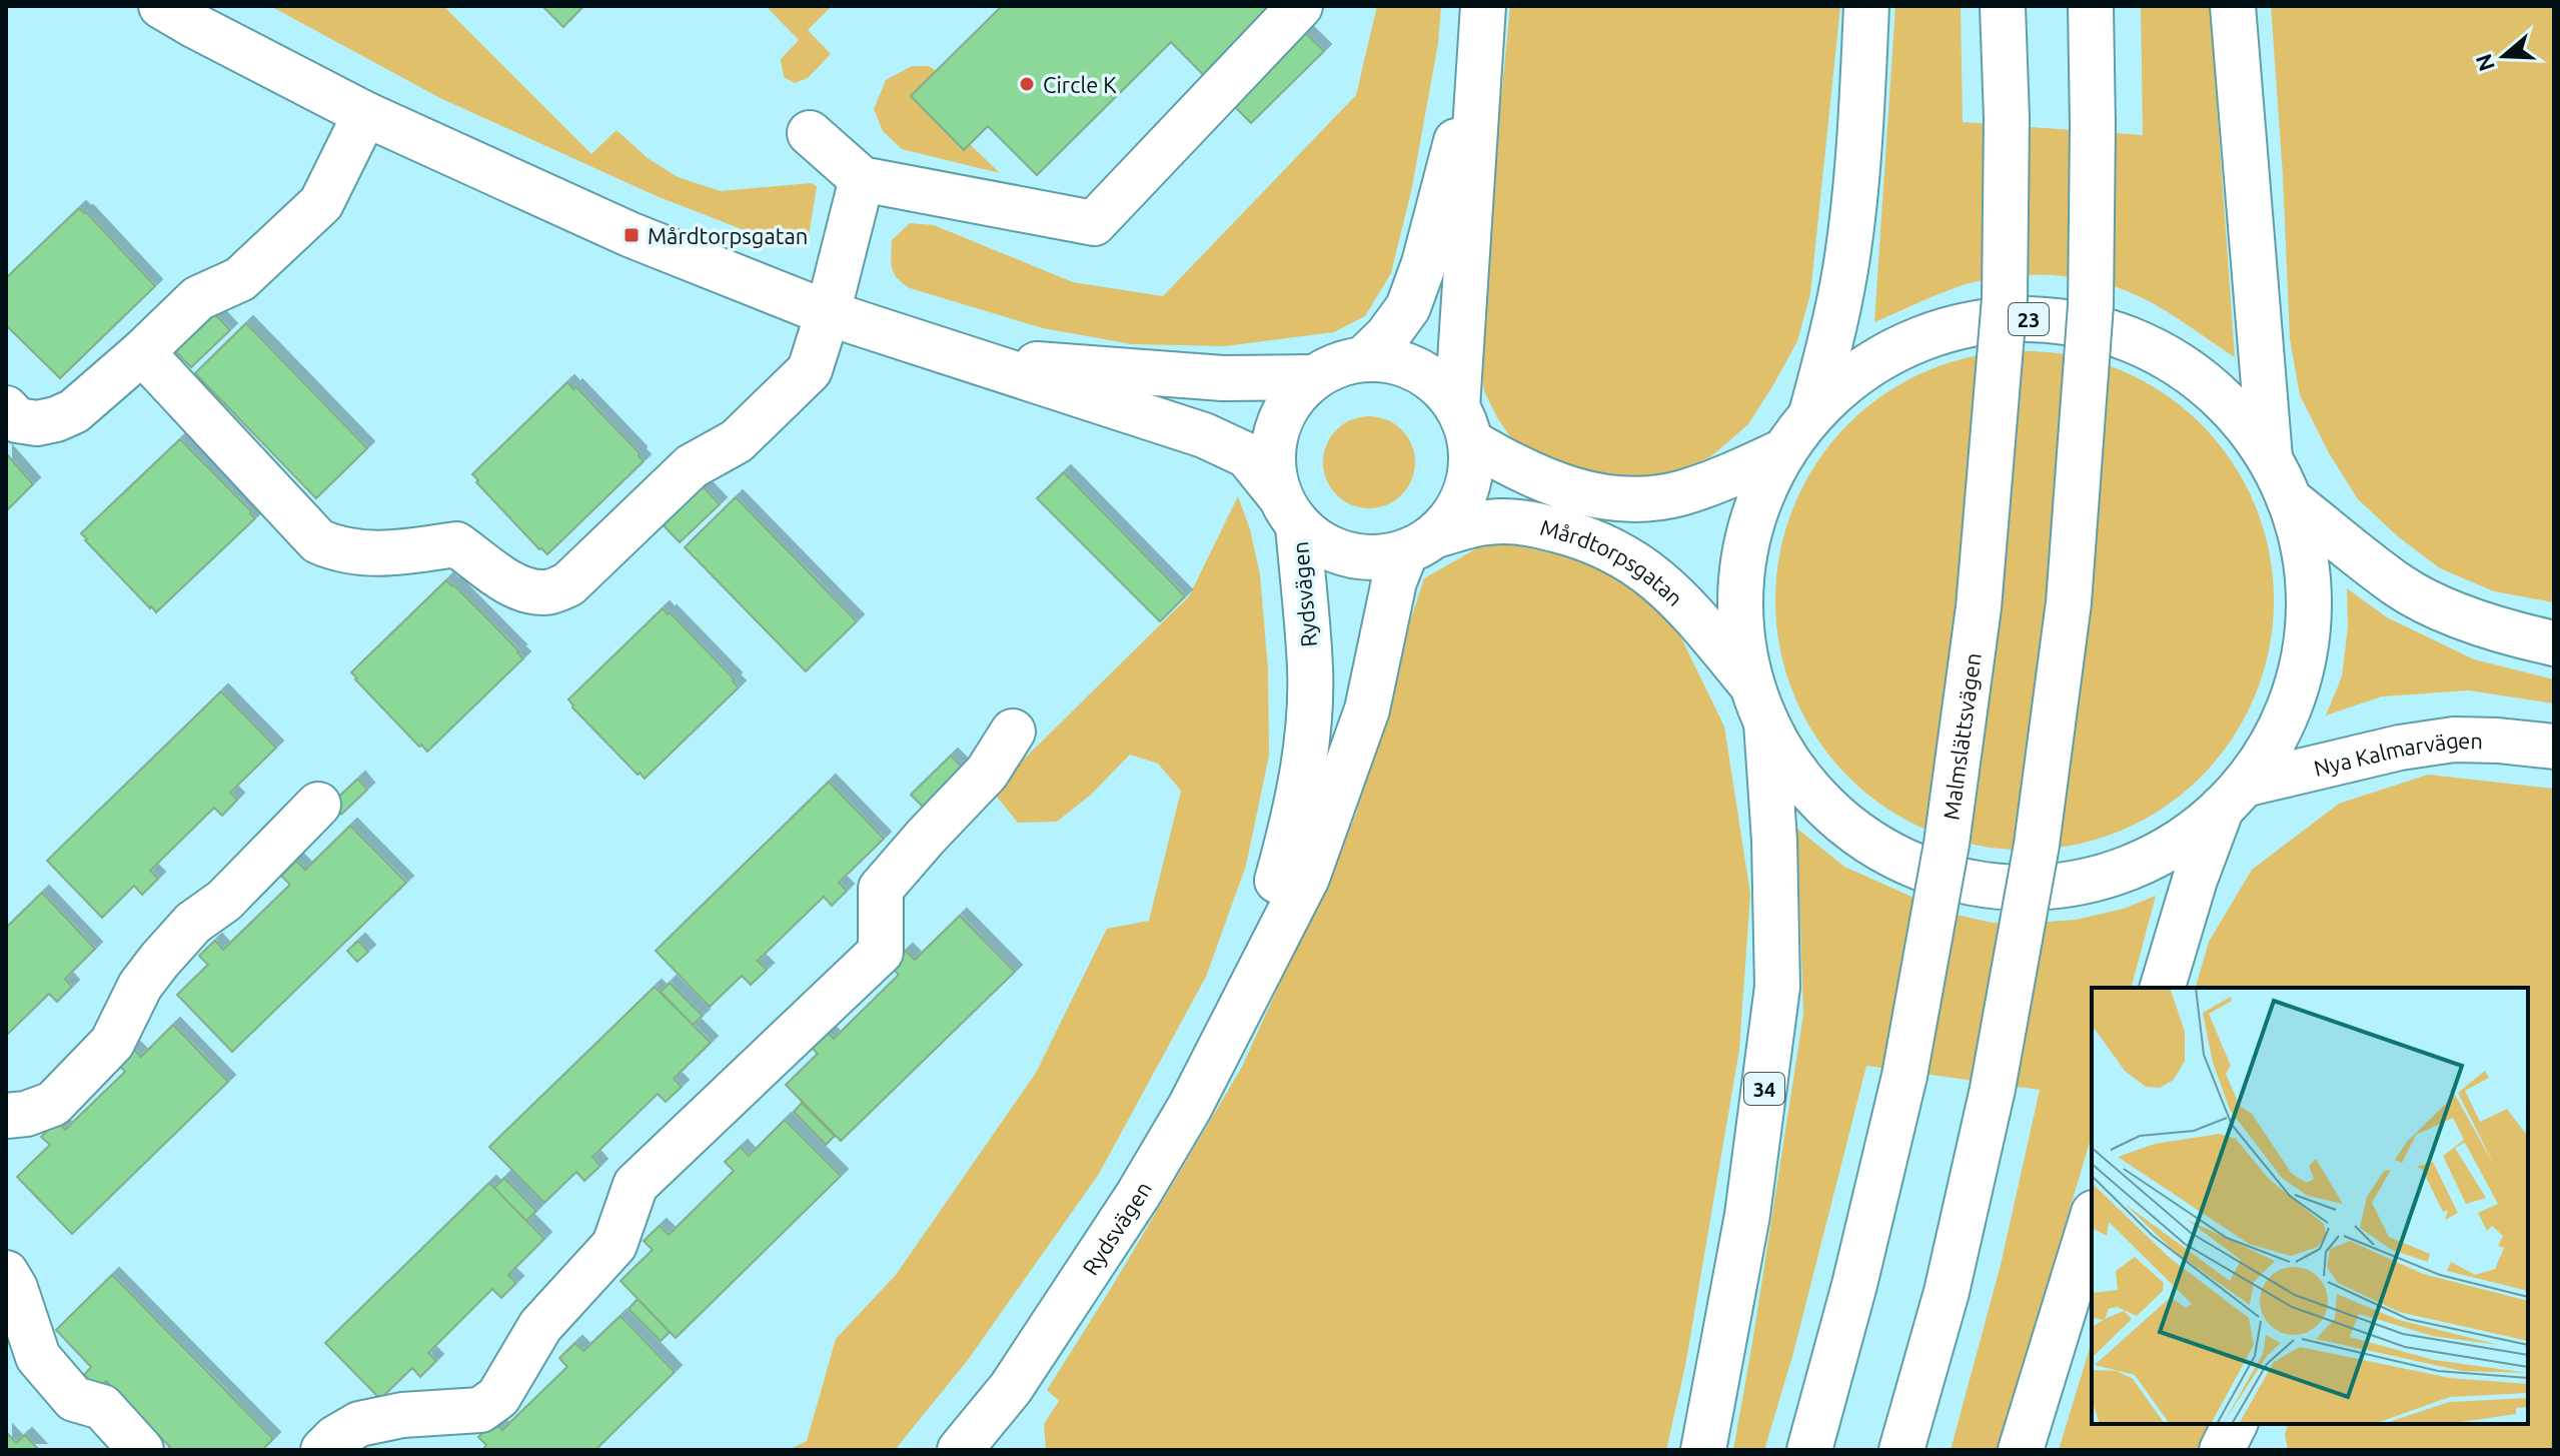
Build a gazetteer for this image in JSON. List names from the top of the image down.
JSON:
{
  "streets": {
    "main road": [
      "23",
      "Mårdtorpsgatan",
      "Rydsvägen",
      "Malmslättsvägen",
      "Nya Kalmarvägen",
      "34"
    ]
  },
  "crossings": [
    ["Mårdtorpsgatan", "Rydsvägen"],
    ["Mårdtorpsgatan", "Nya Kalmarvägen"],
    ["Mårdtorpsgatan", "34"],
    ["Nya Kalmarvägen", "34"]
  ],
  "places": {
    "other": ["Circle K"],
    "transit": ["Mårdtorpsgatan"]
  },
  "north": "left"
}
